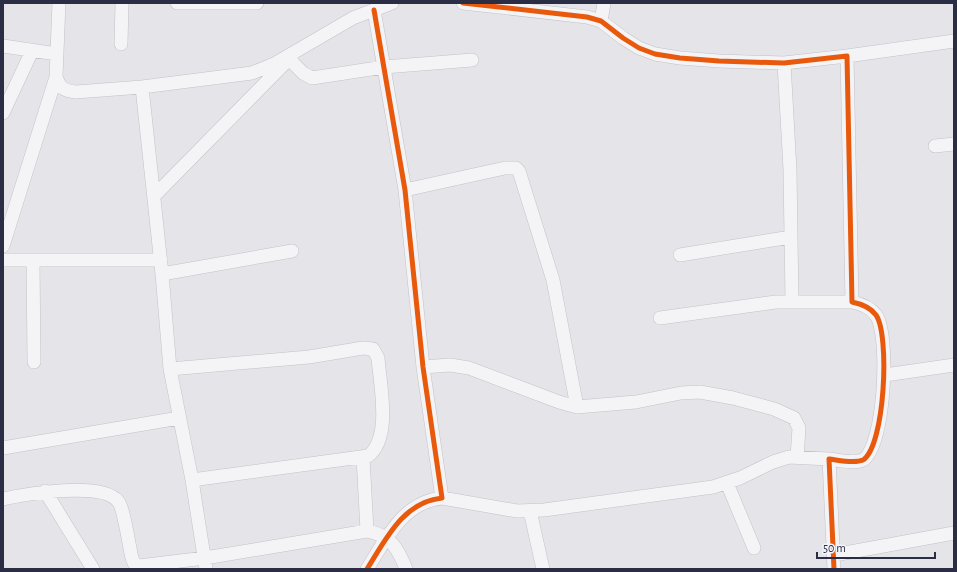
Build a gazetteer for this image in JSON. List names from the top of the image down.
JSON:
{
  "scale_bar": "50 m"
}
